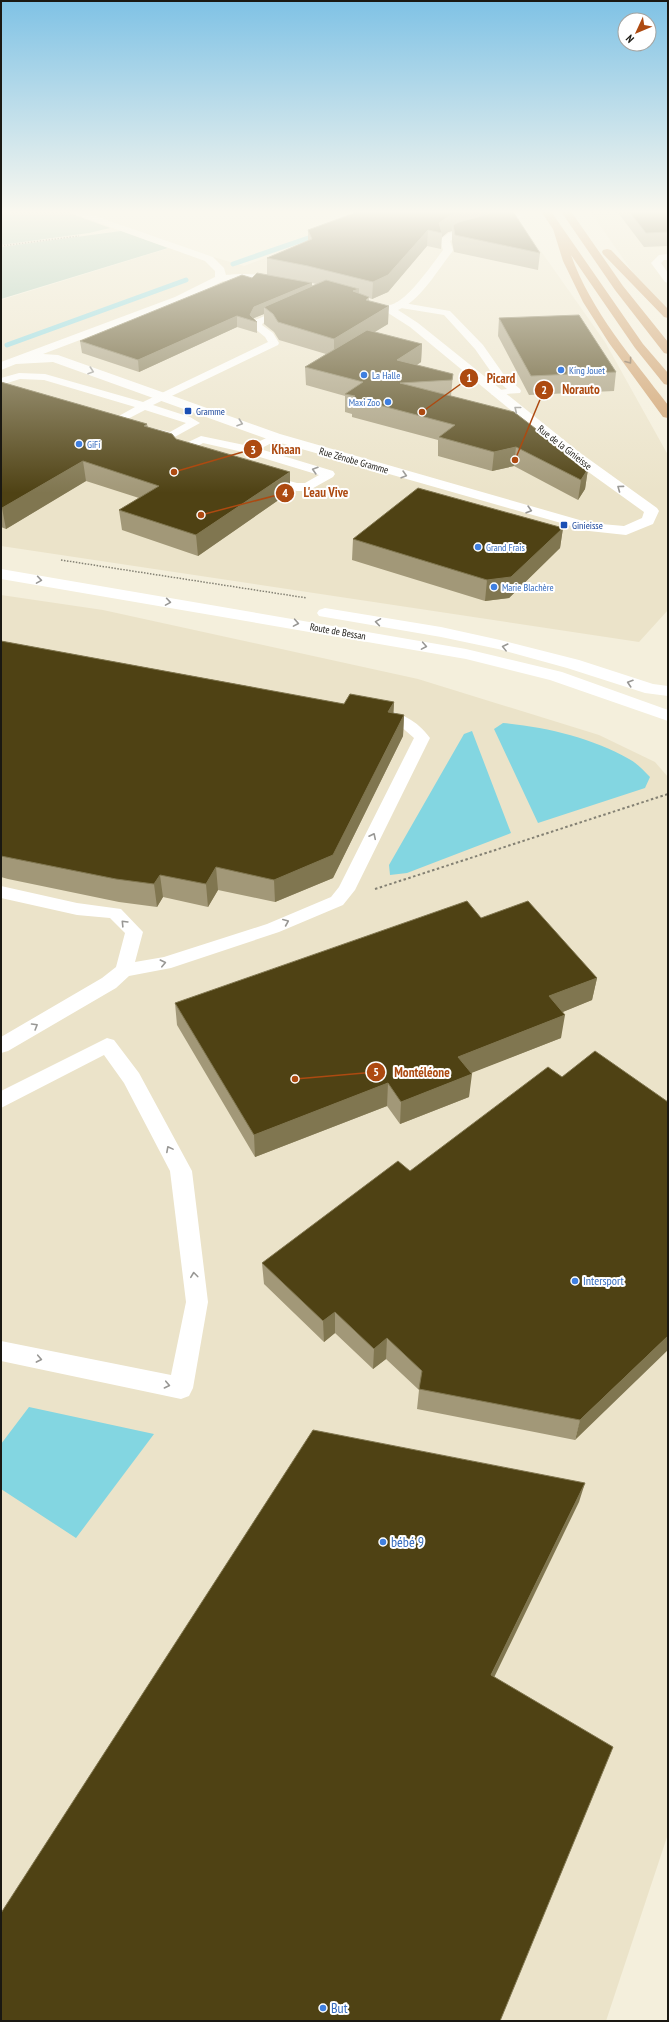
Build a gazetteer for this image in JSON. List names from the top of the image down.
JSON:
{
  "streets": {
    "street": ["Rue de la Ginieisse", "Rue Zénobe Gramme", "Route de Bessan"]
  },
  "crossings": [
    ["Rue de la Ginieisse", "Rue Zénobe Gramme"]
  ],
  "one_way": ["Rue de la Ginieisse", "Rue Zénobe Gramme"],
  "places": {
    "other": [
      "King Jouet",
      "La Halle",
      "Maxi Zoo",
      "Picard",
      "GiFi",
      "Norauto",
      "Khaan",
      "L'eau Vive",
      "Grand Frais",
      "Marie Blachère",
      "Montéléone",
      "Intersport",
      "bébé 9",
      "But"
    ],
    "transit": ["Gramme", "Ginieisse"]
  },
  "north": "bottom left"
}
